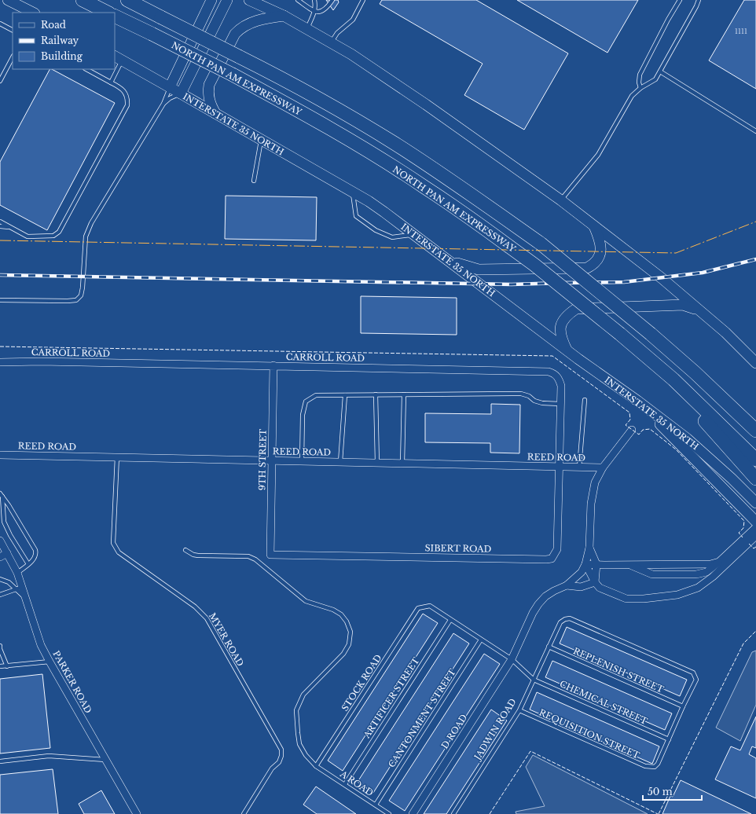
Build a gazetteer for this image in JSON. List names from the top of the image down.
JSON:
{
  "streets": {
    "highway": ["NORTH PAN AM EXPRESSWAY"],
    "main road": ["INTERSTATE 35 NORTH"],
    "street": [
      "CARROLL ROAD",
      "REED ROAD",
      "9TH STREET",
      "SIBERT ROAD",
      "PARKER ROAD",
      "D ROAD"
    ],
    "lane": [
      "MYER ROAD",
      "REPLENISH STREET",
      "STOCK ROAD",
      "ARTIFICER STREET",
      "CHEMICAL STREET",
      "CANTONMENT STREET",
      "JADWIN ROAD",
      "REQUISITION STREET",
      "A ROAD"
    ]
  },
  "crossings": [
    ["CARROLL ROAD", "REED ROAD"],
    ["CARROLL ROAD", "9TH STREET"],
    ["CARROLL ROAD", "SIBERT ROAD"],
    ["REED ROAD", "9TH STREET"],
    ["REED ROAD", "SIBERT ROAD"],
    ["REED ROAD", "MYER ROAD"],
    ["9TH STREET", "SIBERT ROAD"],
    ["REPLENISH STREET", "JADWIN ROAD"],
    ["STOCK ROAD", "CHEMICAL STREET"],
    ["STOCK ROAD", "A ROAD"],
    ["ARTIFICER STREET", "CHEMICAL STREET"],
    ["ARTIFICER STREET", "A ROAD"],
    ["CHEMICAL STREET", "CANTONMENT STREET"],
    ["CHEMICAL STREET", "JADWIN ROAD"],
    ["CHEMICAL STREET", "D ROAD"],
    ["CHEMICAL STREET", "REQUISITION STREET"],
    ["CANTONMENT STREET", "A ROAD"],
    ["JADWIN ROAD", "REQUISITION STREET"]
  ],
  "house_numbers": ["1111"],
  "legend": ["Road", "Railway", "Building"],
  "scale_bar": "50 m"
}
